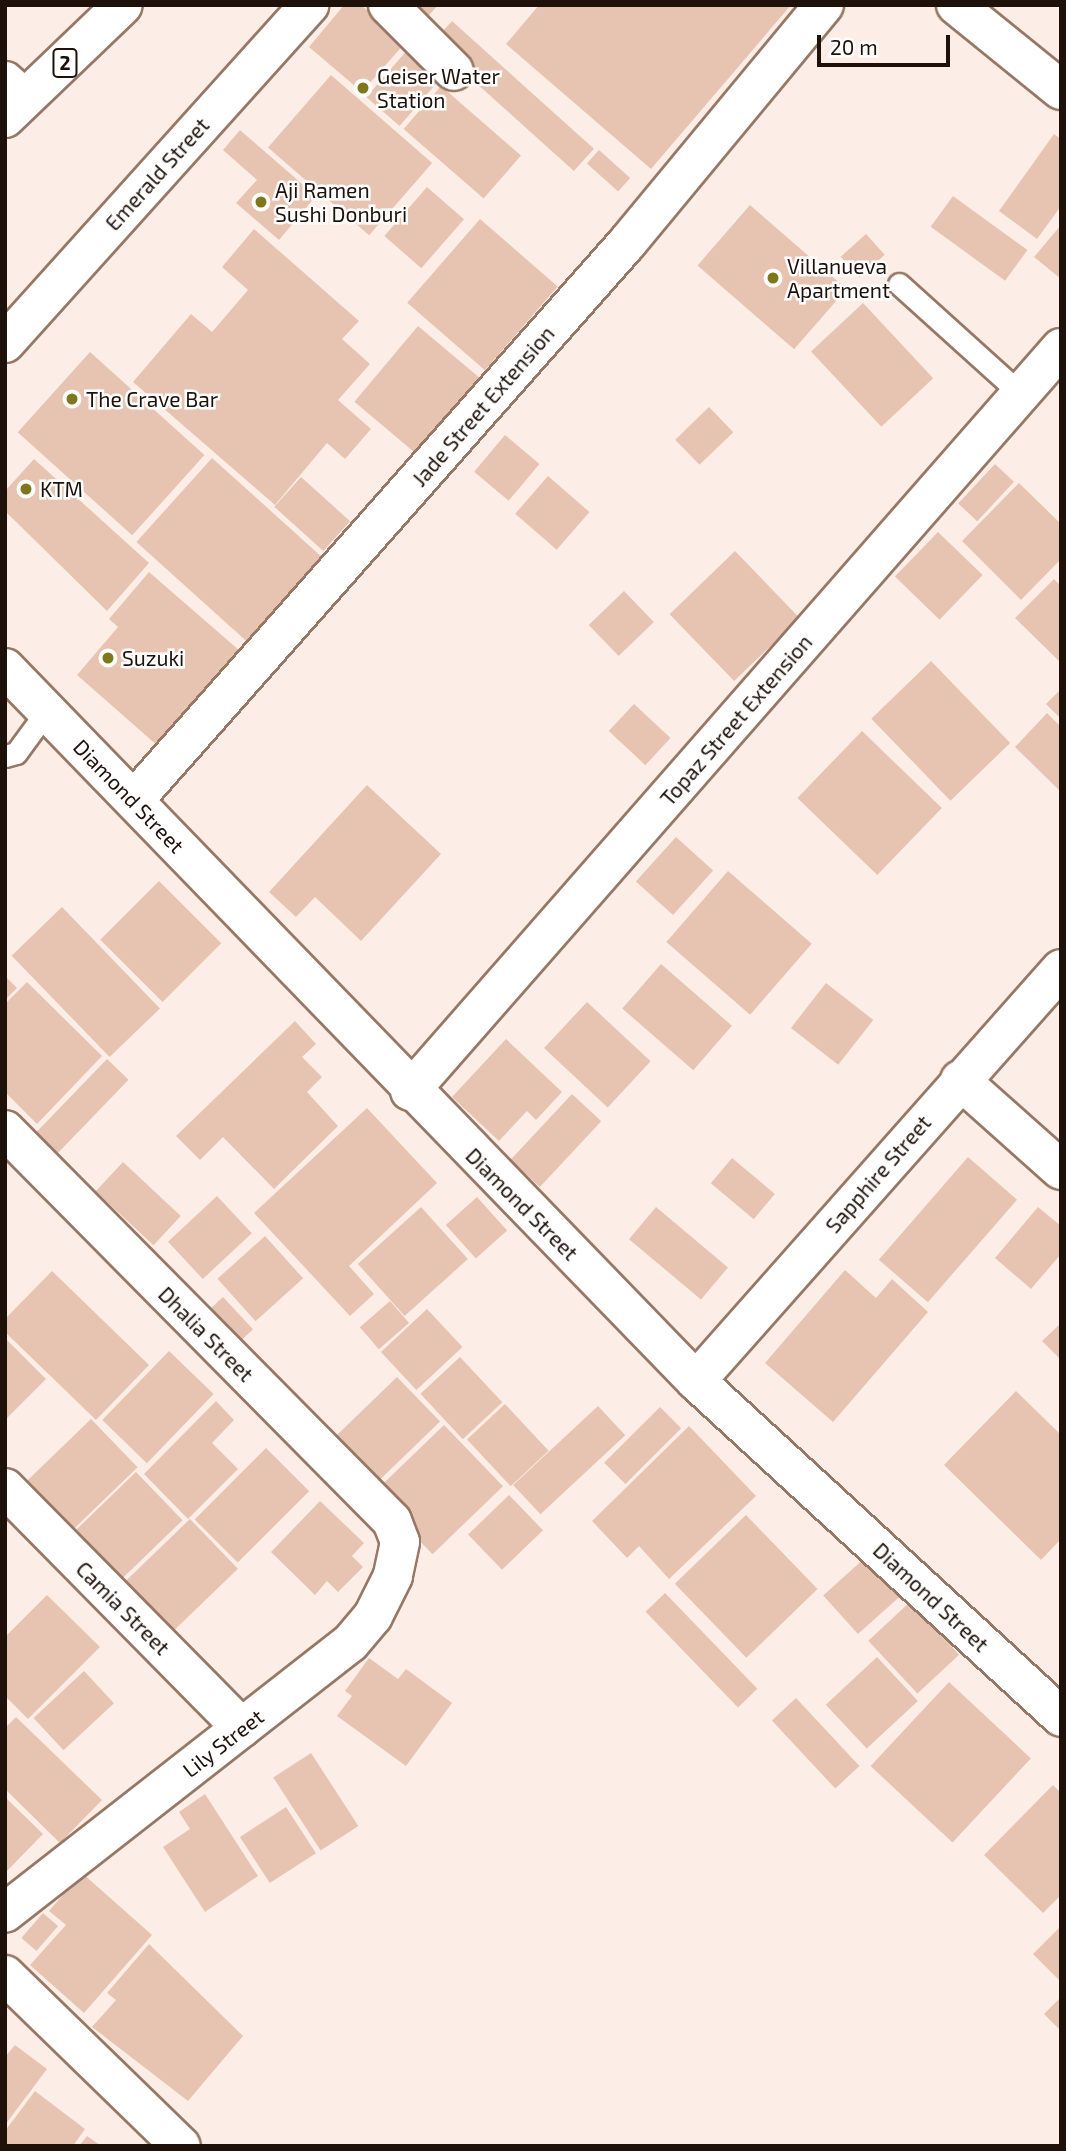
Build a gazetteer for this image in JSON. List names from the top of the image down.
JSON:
{
  "streets": {
    "main road": [
      "2",
      "Emerald Street",
      "Jade Street Extension",
      "Topaz Street Extension",
      "Diamond Street",
      "Sapphire Street",
      "Dhalia Street",
      "Camia Street",
      "Lily Street"
    ]
  },
  "crossings": [
    ["Jade Street Extension", "Diamond Street"],
    ["Topaz Street Extension", "Diamond Street"],
    ["Diamond Street", "Sapphire Street"],
    ["Dhalia Street", "Lily Street"],
    ["Camia Street", "Lily Street"]
  ],
  "places": [
    "Geiser Water Station",
    "Aji Ramen Sushi Donburi",
    "Villanueva Apartment",
    "The Crave Bar",
    "KTM",
    "Suzuki"
  ],
  "scale_bar": "20 m"
}
